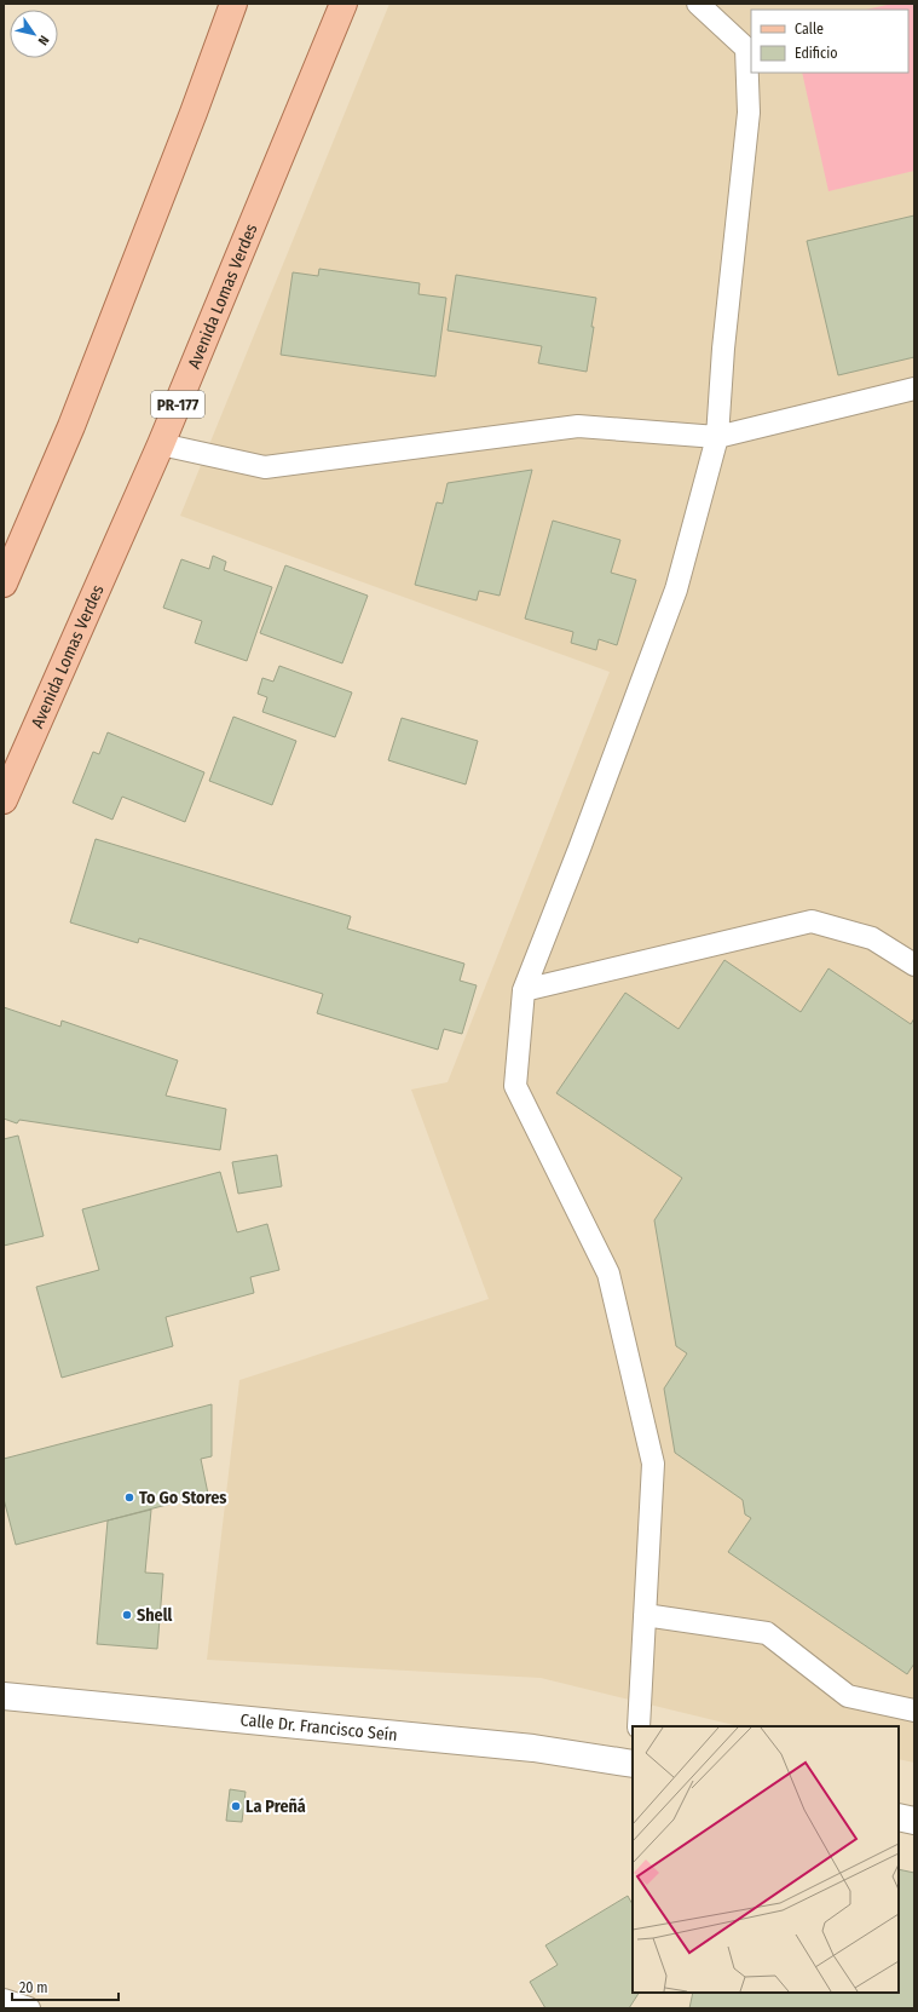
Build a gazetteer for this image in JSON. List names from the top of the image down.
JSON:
{
  "streets": {
    "main road": ["Avenida Lomas Verdes", "PR-177"],
    "street": ["Calle Dr. Francisco Seín"]
  },
  "places": ["To Go Stores", "Shell", "La Preñá"],
  "legend": ["Calle", "Edificio"],
  "scale_bar": "20 m",
  "north": "bottom right"
}
